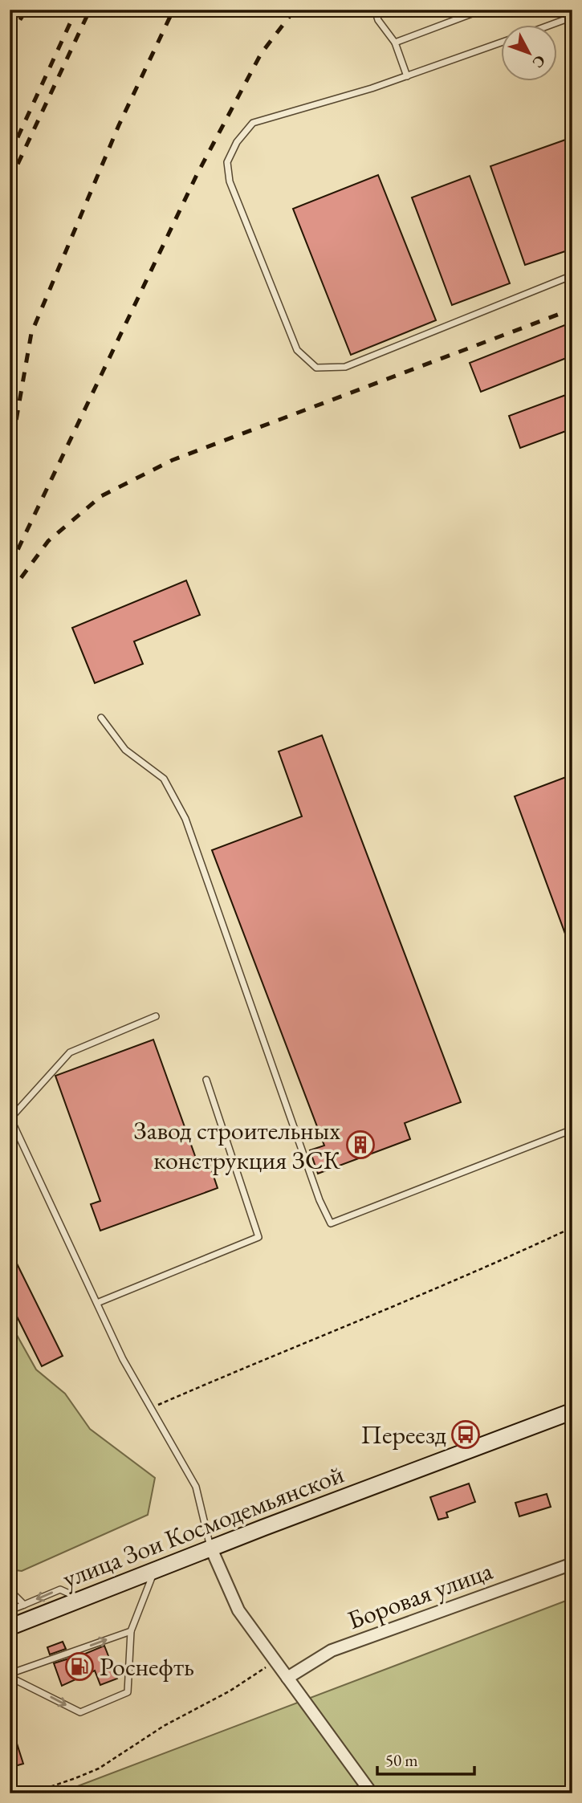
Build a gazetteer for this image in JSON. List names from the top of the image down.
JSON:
{
  "streets": {
    "main road": ["улица Зои Космодемьянской"],
    "street": ["Боровая улица"]
  },
  "places": {
    "building": ["Завод строительных конструкция ЗСК"],
    "bus stop": ["Переезд"],
    "fuel station": ["Роснефть"]
  },
  "scale_bar": "50 m",
  "north": "bottom right"
}
